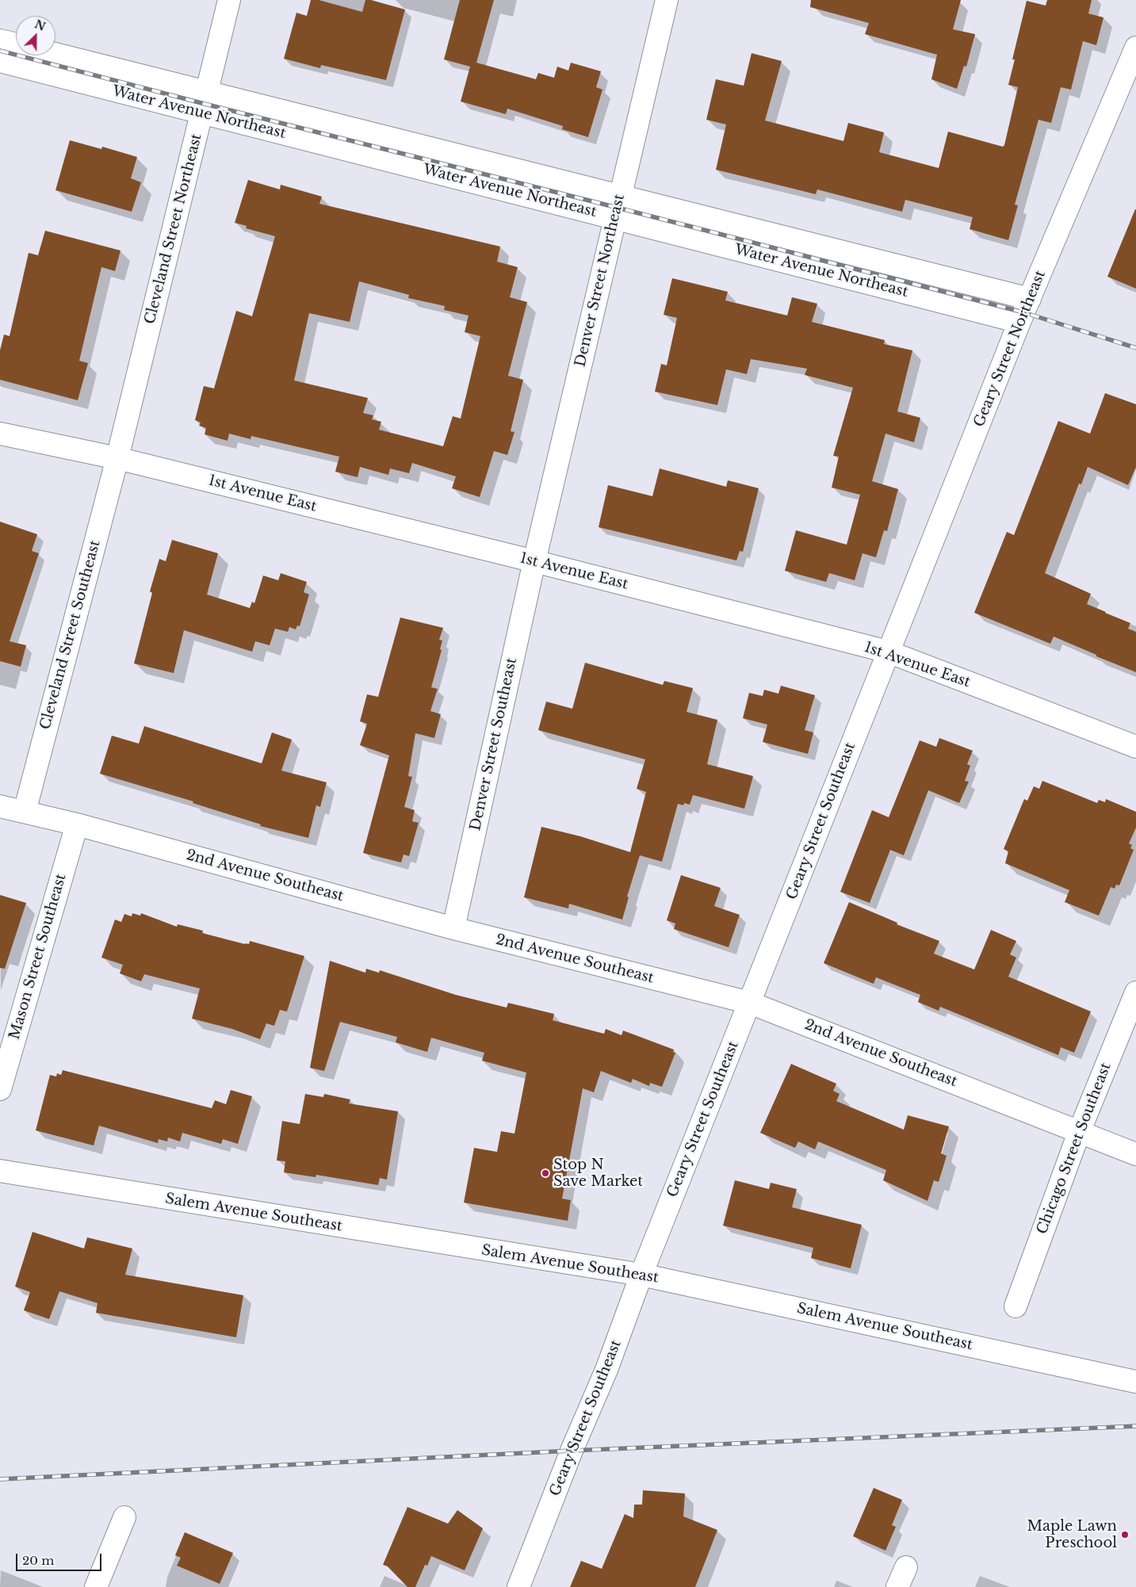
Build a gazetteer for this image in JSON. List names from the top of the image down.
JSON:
{
  "streets": {
    "street": [
      "Water Avenue Northeast",
      "Cleveland Street Northeast",
      "Denver Street Northeast",
      "Geary Street Northeast",
      "1st Avenue East",
      "Cleveland Street Southeast",
      "Denver Street Southeast",
      "Geary Street Southeast",
      "2nd Avenue Southeast",
      "Mason Street Southeast",
      "Chicago Street Southeast",
      "Salem Avenue Southeast"
    ]
  },
  "crossings": [
    ["Water Avenue Northeast", "Cleveland Street Northeast"],
    ["Water Avenue Northeast", "Denver Street Northeast"],
    ["Water Avenue Northeast", "Geary Street Northeast"],
    ["Cleveland Street Northeast", "1st Avenue East"],
    ["Cleveland Street Northeast", "Cleveland Street Southeast"],
    ["Denver Street Northeast", "1st Avenue East"],
    ["Denver Street Northeast", "Denver Street Southeast"],
    ["Geary Street Northeast", "1st Avenue East"],
    ["Geary Street Northeast", "Geary Street Southeast"],
    ["1st Avenue East", "Cleveland Street Southeast"],
    ["1st Avenue East", "Denver Street Southeast"],
    ["1st Avenue East", "Geary Street Southeast"],
    ["Cleveland Street Southeast", "2nd Avenue Southeast"],
    ["Denver Street Southeast", "2nd Avenue Southeast"],
    ["Geary Street Southeast", "2nd Avenue Southeast"],
    ["Geary Street Southeast", "Salem Avenue Southeast"],
    ["2nd Avenue Southeast", "Mason Street Southeast"],
    ["2nd Avenue Southeast", "Chicago Street Southeast"]
  ],
  "places": ["Stop N Save Market", "Maple Lawn Preschool"],
  "scale_bar": "20 m",
  "north": "top right"
}
